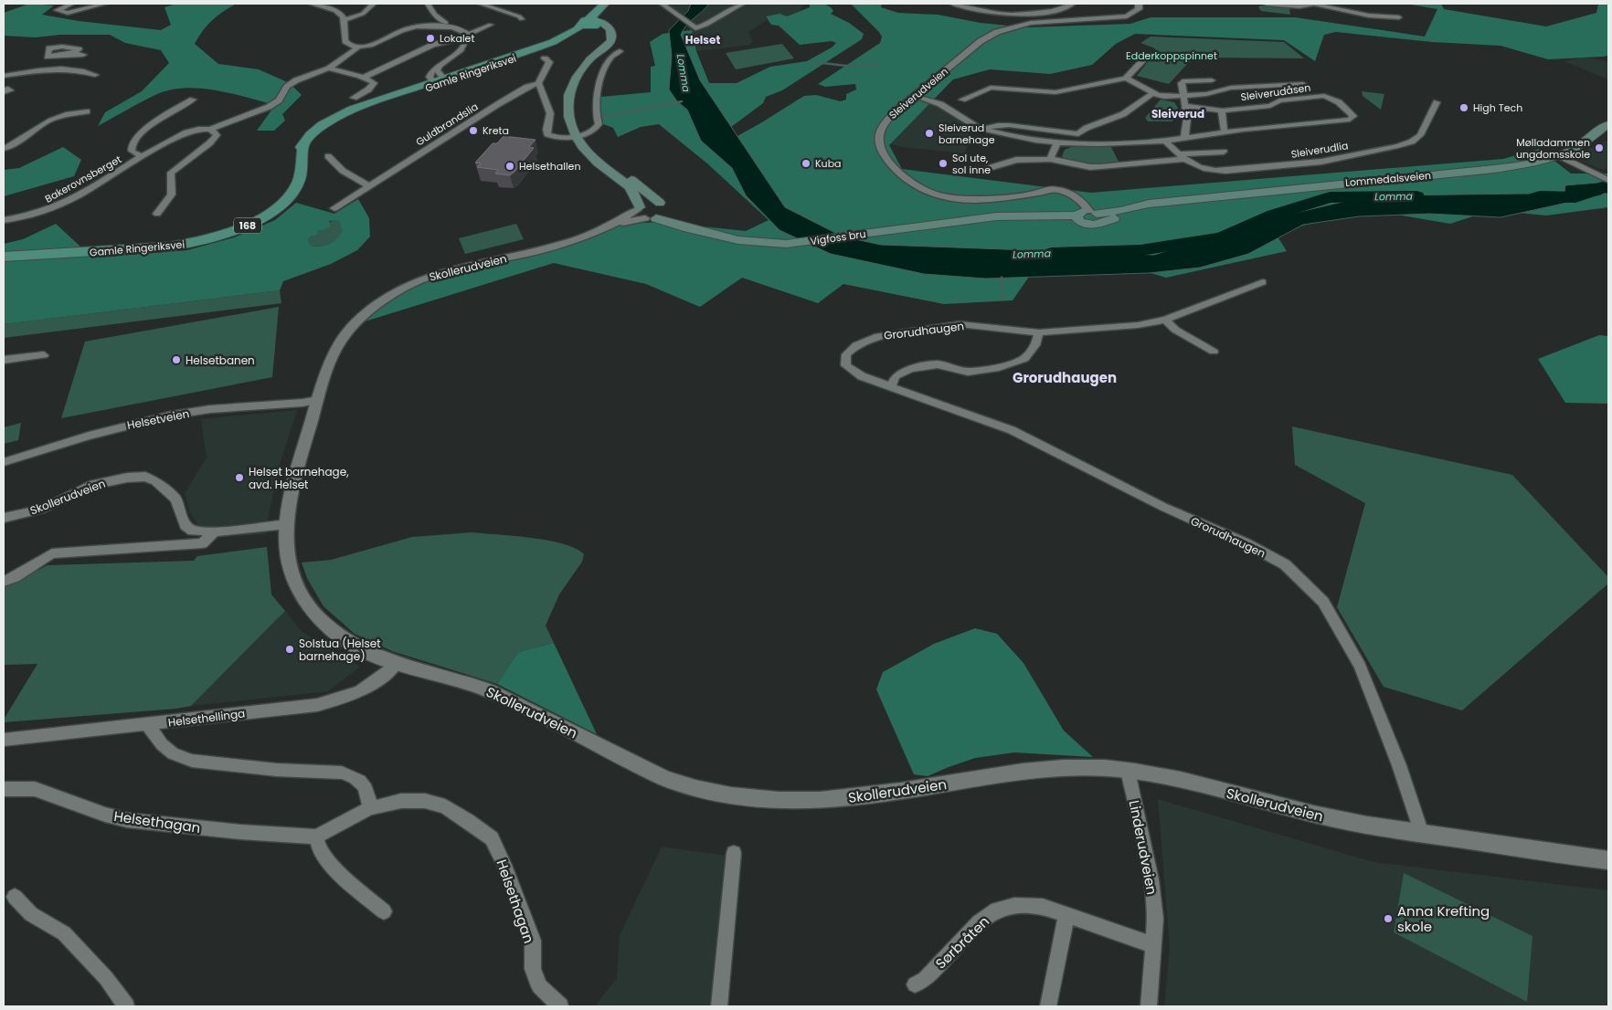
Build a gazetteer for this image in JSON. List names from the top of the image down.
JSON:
{
  "streets": {
    "main road": [
      "Gamle Ringeriksvei",
      "Lommedalsveien",
      "168",
      "Vigfoss bru"
    ],
    "street": [
      "Sleiverudåsen",
      "Sleiverudveien",
      "Guldbrandslia",
      "Sleiverudlia",
      "Bakerovnsberget",
      "Skollerudveien",
      "Grorudhaugen",
      "Helsetveien",
      "Helsethellinga",
      "Helsethagan",
      "Linderudveien",
      "Sørbråten"
    ]
  },
  "crossings": [
    ["Gamle Ringeriksvei", "168"],
    ["Sleiverudåsen", "Sleiverudveien"],
    ["Sleiverudåsen", "Sleiverudlia"],
    ["Sleiverudveien", "Lommedalsveien"],
    ["Lommedalsveien", "Vigfoss bru"],
    ["Skollerudveien", "Grorudhaugen"],
    ["Skollerudveien", "Helsetveien"],
    ["Skollerudveien", "Helsethellinga"],
    ["Skollerudveien", "Linderudveien"],
    ["Linderudveien", "Sørbråten"]
  ],
  "districts": ["Helset", "Sleiverud", "Grorudhaugen"],
  "water": ["Lomma"],
  "parks": ["Edderkoppspinnet"],
  "places": [
    "Lokalet",
    "High Tech",
    "Kreta",
    "Sleiverud barnehage",
    "Mølladammen ungdomsskole",
    "Kuba",
    "Sol ute, sol inne",
    "Helsethallen",
    "Helsetbanen",
    "Helset barnehage, avd. Helset",
    "Solstua (Helset barnehage)",
    "Anna Krefting skole"
  ]
}
